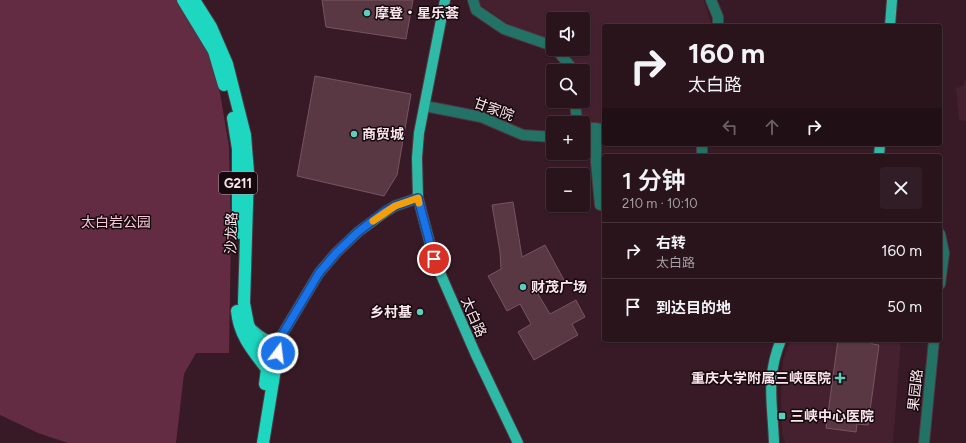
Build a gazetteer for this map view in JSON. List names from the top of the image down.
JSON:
{
  "streets": {
    "highway": ["G211", "沙龙路"],
    "main road": ["太白路"],
    "street": ["甘家院", "果园路"]
  },
  "crossings": [
    ["甘家院", "太白路"]
  ],
  "parks": ["太白岩公园"],
  "places": {
    "other": [
      "摩登・星乐荟",
      "商贸城",
      "财茂广场",
      "乡村基"
    ],
    "health": ["重庆大学附属三峡医院"],
    "transit": ["三峡中心医院"]
  },
  "page": {
    "map_buttons": ["+", "−"],
    "turn": ["160 m", "太白路"],
    "heading": ["1 分钟", "210 m · 10:10"],
    "list": [
      {
        "name": "右转",
        "note": "太白路",
        "value": "160 m"
      },
      {
        "name": "到达目的地",
        "value": "50 m"
      }
    ]
  }
}
